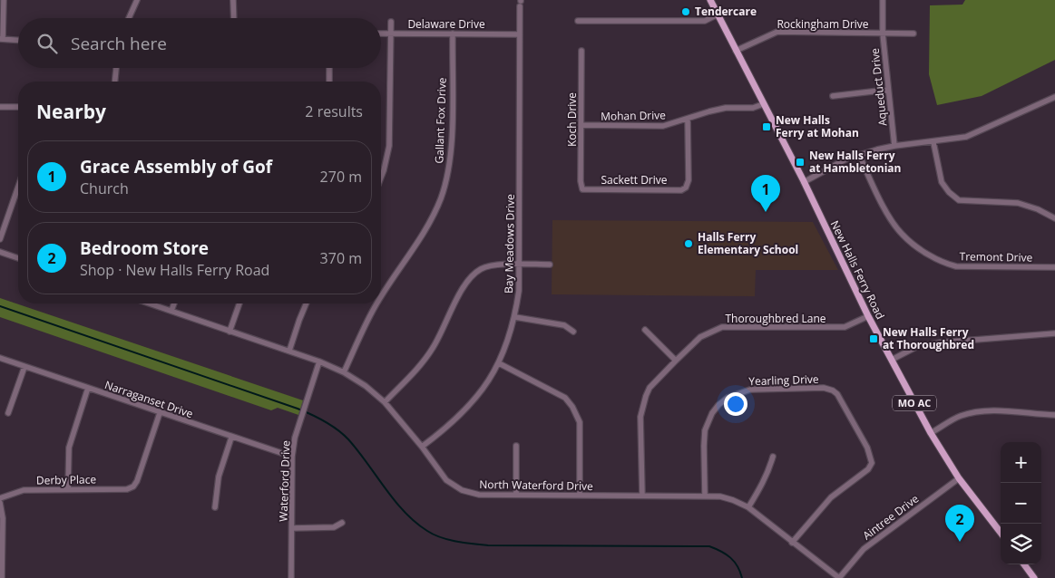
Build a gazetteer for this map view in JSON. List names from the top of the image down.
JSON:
{
  "streets": {
    "main road": ["New Halls Ferry Road", "MO AC"],
    "street": [
      "Delaware Drive",
      "Rockingham Drive",
      "Aqueduct Drive",
      "Mohan Drive",
      "Koch Drive",
      "Gallant Fox Drive",
      "Sackett Drive",
      "Bay Meadows Drive",
      "Tremont Drive",
      "Thoroughbred Lane",
      "Yearling Drive",
      "Narraganset Drive",
      "Derby Place",
      "Waterford Drive",
      "North Waterford Drive",
      "Aintree Drive"
    ]
  },
  "crossings": [
    ["Delaware Drive", "Gallant Fox Drive"],
    ["Delaware Drive", "Bay Meadows Drive"],
    ["Rockingham Drive", "Aqueduct Drive"],
    ["Rockingham Drive", "New Halls Ferry Road"],
    ["Mohan Drive", "Koch Drive"],
    ["Mohan Drive", "Sackett Drive"],
    ["Mohan Drive", "New Halls Ferry Road"],
    ["Koch Drive", "Sackett Drive"],
    ["Gallant Fox Drive", "North Waterford Drive"],
    ["Bay Meadows Drive", "North Waterford Drive"],
    ["New Halls Ferry Road", "Thoroughbred Lane"],
    ["New Halls Ferry Road", "Aintree Drive"],
    ["Thoroughbred Lane", "North Waterford Drive"],
    ["Yearling Drive", "North Waterford Drive"],
    ["Narraganset Drive", "Derby Place"],
    ["Narraganset Drive", "Waterford Drive"],
    ["Waterford Drive", "North Waterford Drive"],
    ["North Waterford Drive", "Aintree Drive"]
  ],
  "places": {
    "other": ["Tendercare", "Halls Ferry Elementary School"],
    "transit": ["New Halls Ferry at Mohan", "New Halls Ferry at Hambletonian", "New Halls Ferry at Thoroughbred"]
  },
  "page": {
    "search": "Search here",
    "heading": ["Nearby", "2 results"],
    "list": [
      {
        "mark": "1",
        "name": "Grace Assembly of Gof",
        "note": "Church",
        "value": "270 m"
      },
      {
        "mark": "2",
        "name": "Bedroom Store",
        "note": "Shop · New Halls Ferry Road",
        "value": "370 m"
      }
    ],
    "pins": ["1", "2"],
    "map_buttons": ["+", "−"]
  }
}
